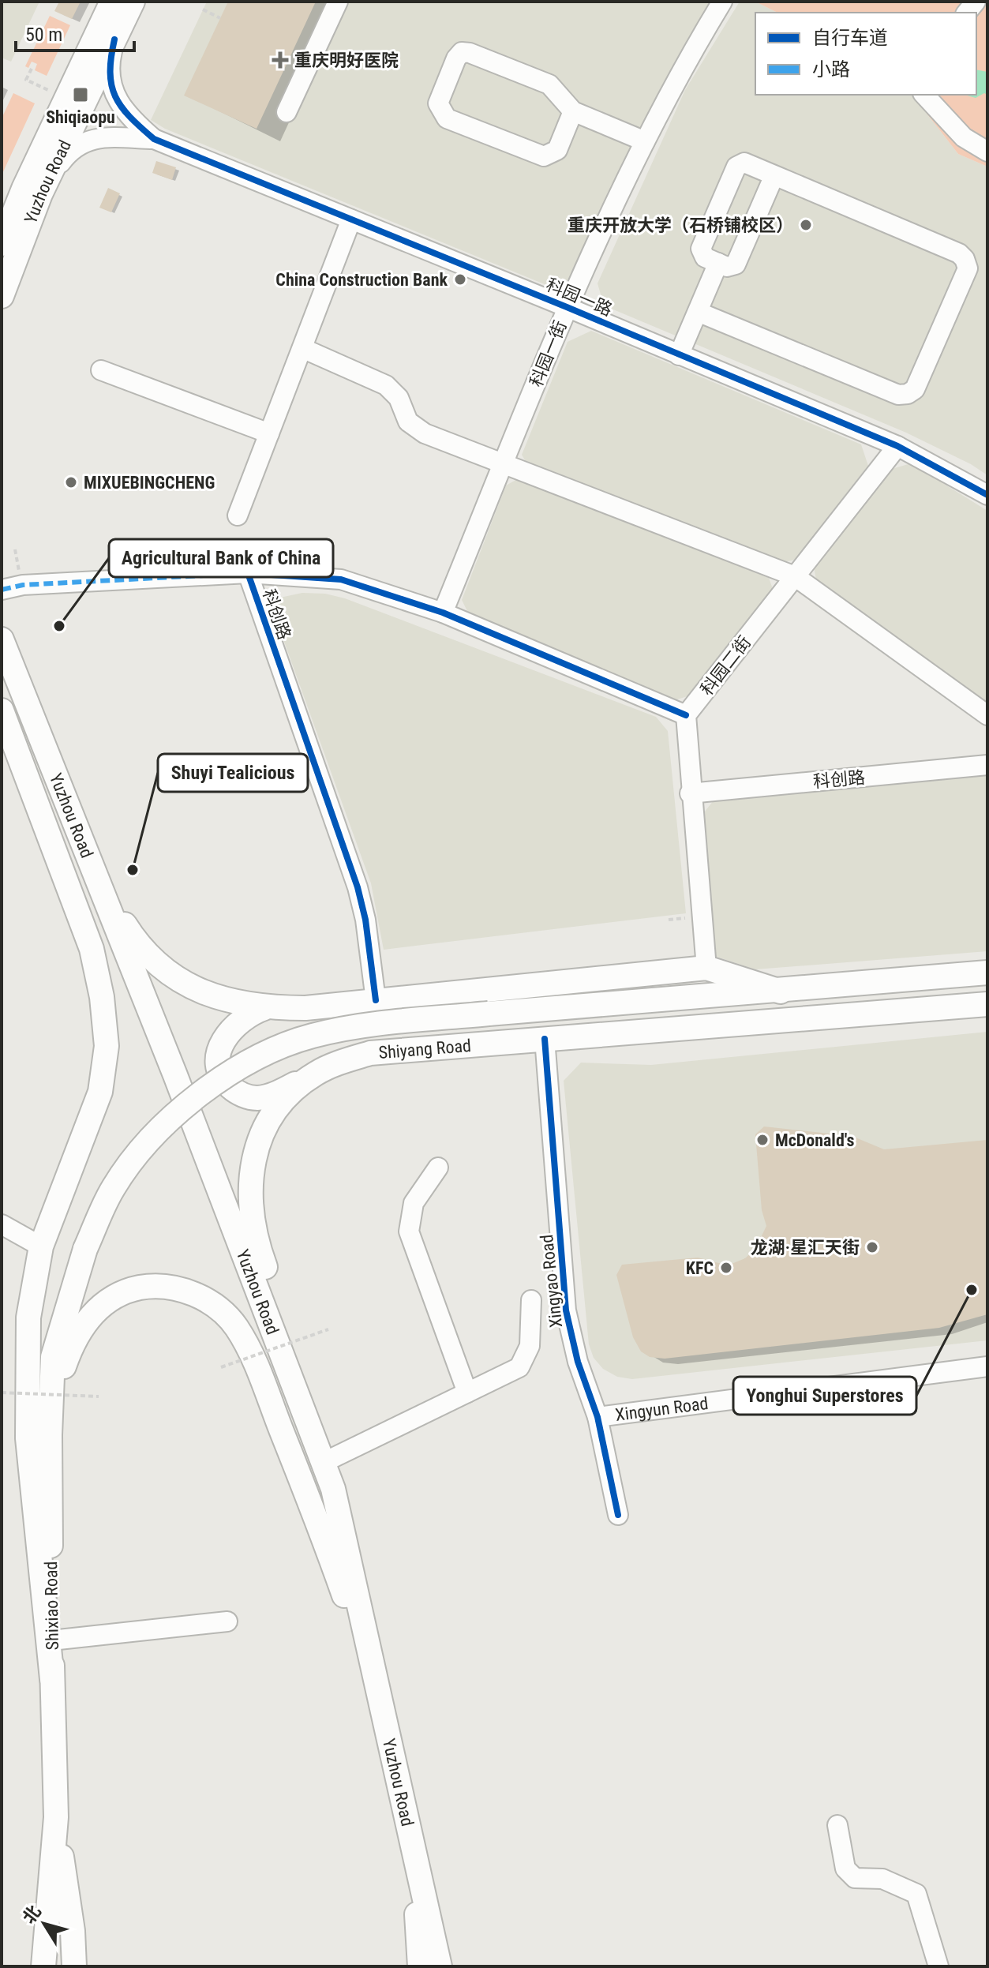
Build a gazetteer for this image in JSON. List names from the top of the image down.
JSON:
{
  "streets": {
    "main road": ["Yuzhou Road", "Shiyang Road", "Shixiao Road"],
    "street": [
      "科园一路",
      "科园一街",
      "科创路",
      "科园二街",
      "Xingyao Road",
      "Xingyun Road"
    ]
  },
  "crossings": [
    ["Yuzhou Road", "Shiyang Road"],
    ["Yuzhou Road", "Shixiao Road"],
    ["科园一路", "科园一街"],
    ["科园一路", "科园二街"],
    ["科园一街", "科创路"],
    ["科创路", "科园二街"],
    ["Shiyang Road", "Xingyao Road"],
    ["Xingyao Road", "Xingyun Road"]
  ],
  "places": {
    "health": ["重庆明好医院"],
    "transit": ["Shiqiaopu"],
    "other": [
      "重庆开放大学（石桥铺校区）",
      "China Construction Bank",
      "MIXUEBINGCHENG",
      "Agricultural Bank of China",
      "Shuyi Tealicious",
      "McDonald's",
      "龙湖·星汇天街",
      "KFC",
      "Yonghui Superstores"
    ]
  },
  "legend": ["自行车道", "小路"],
  "scale_bar": "50 m",
  "north": "top left"
}
